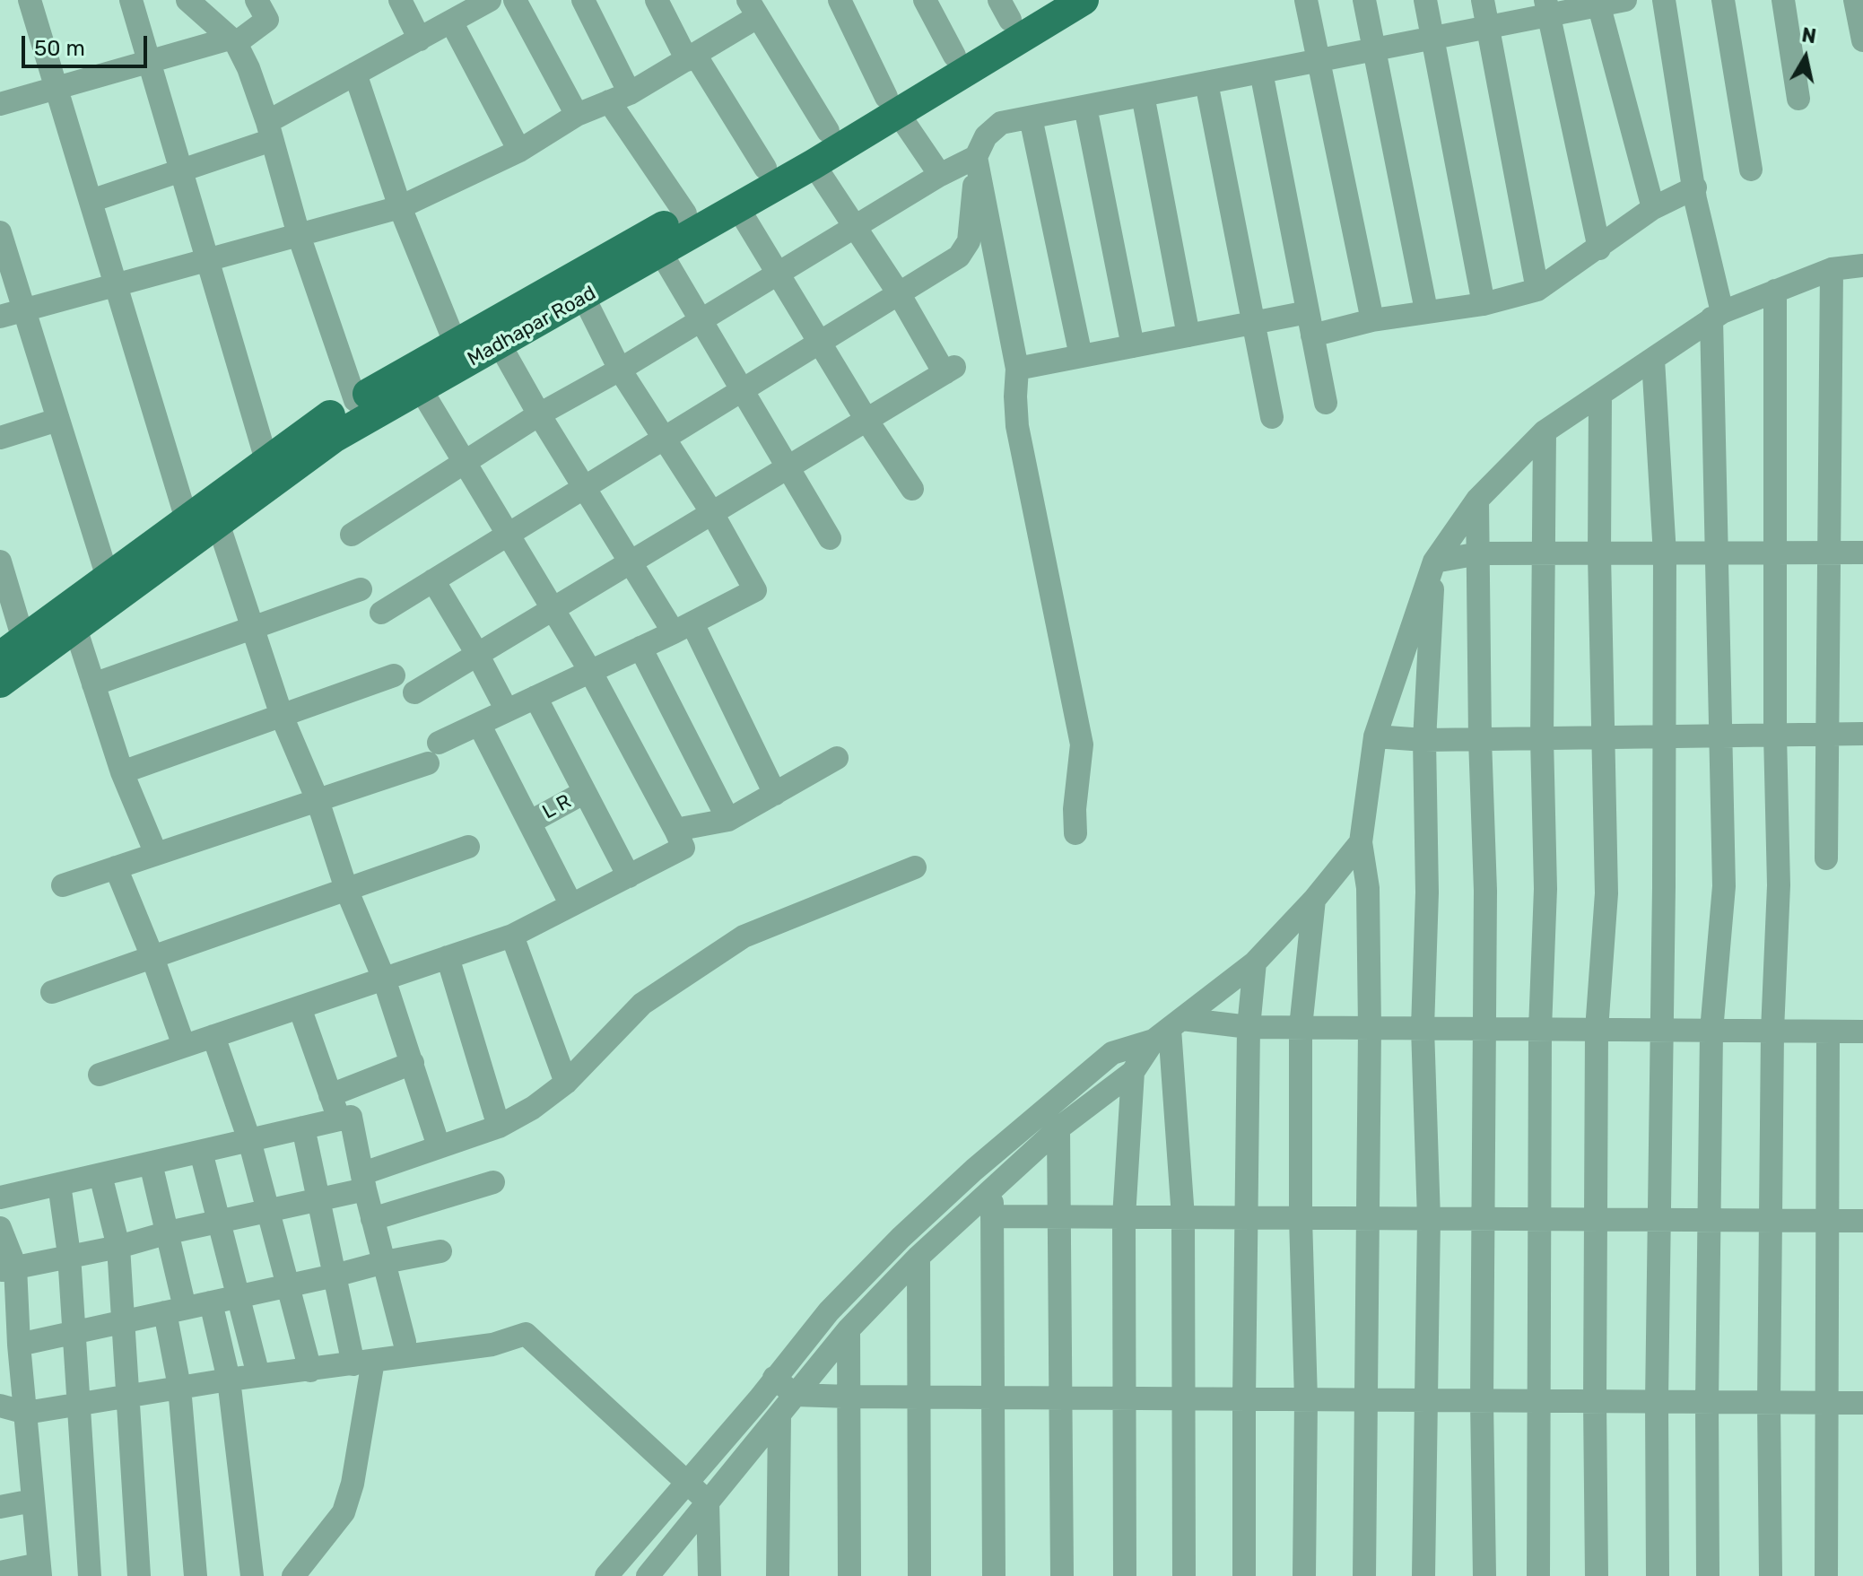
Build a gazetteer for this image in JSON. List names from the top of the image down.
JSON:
{
  "streets": {
    "main road": ["Madhapar Road"],
    "street": ["L R"]
  },
  "scale_bar": "50 m",
  "north": "top"
}
